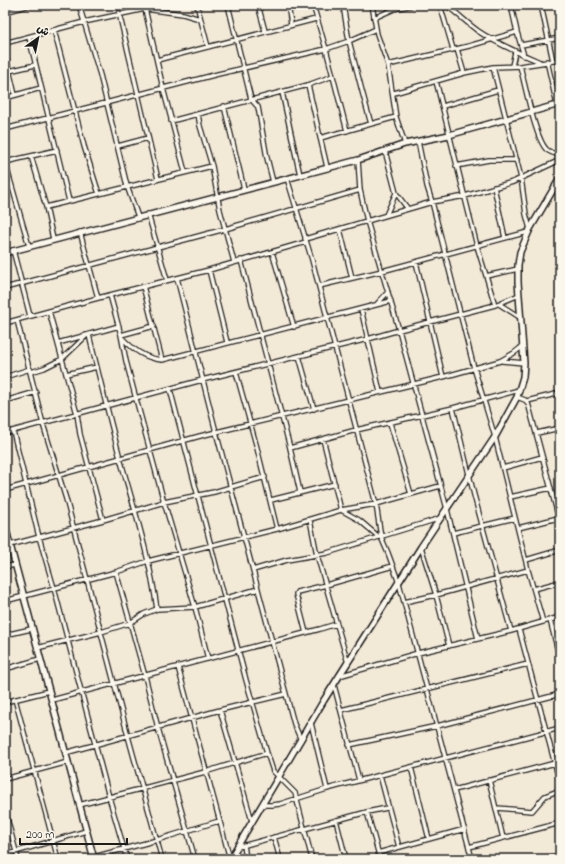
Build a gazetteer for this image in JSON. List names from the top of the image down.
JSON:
{
  "scale_bar": "200 m",
  "north": "top right"
}
